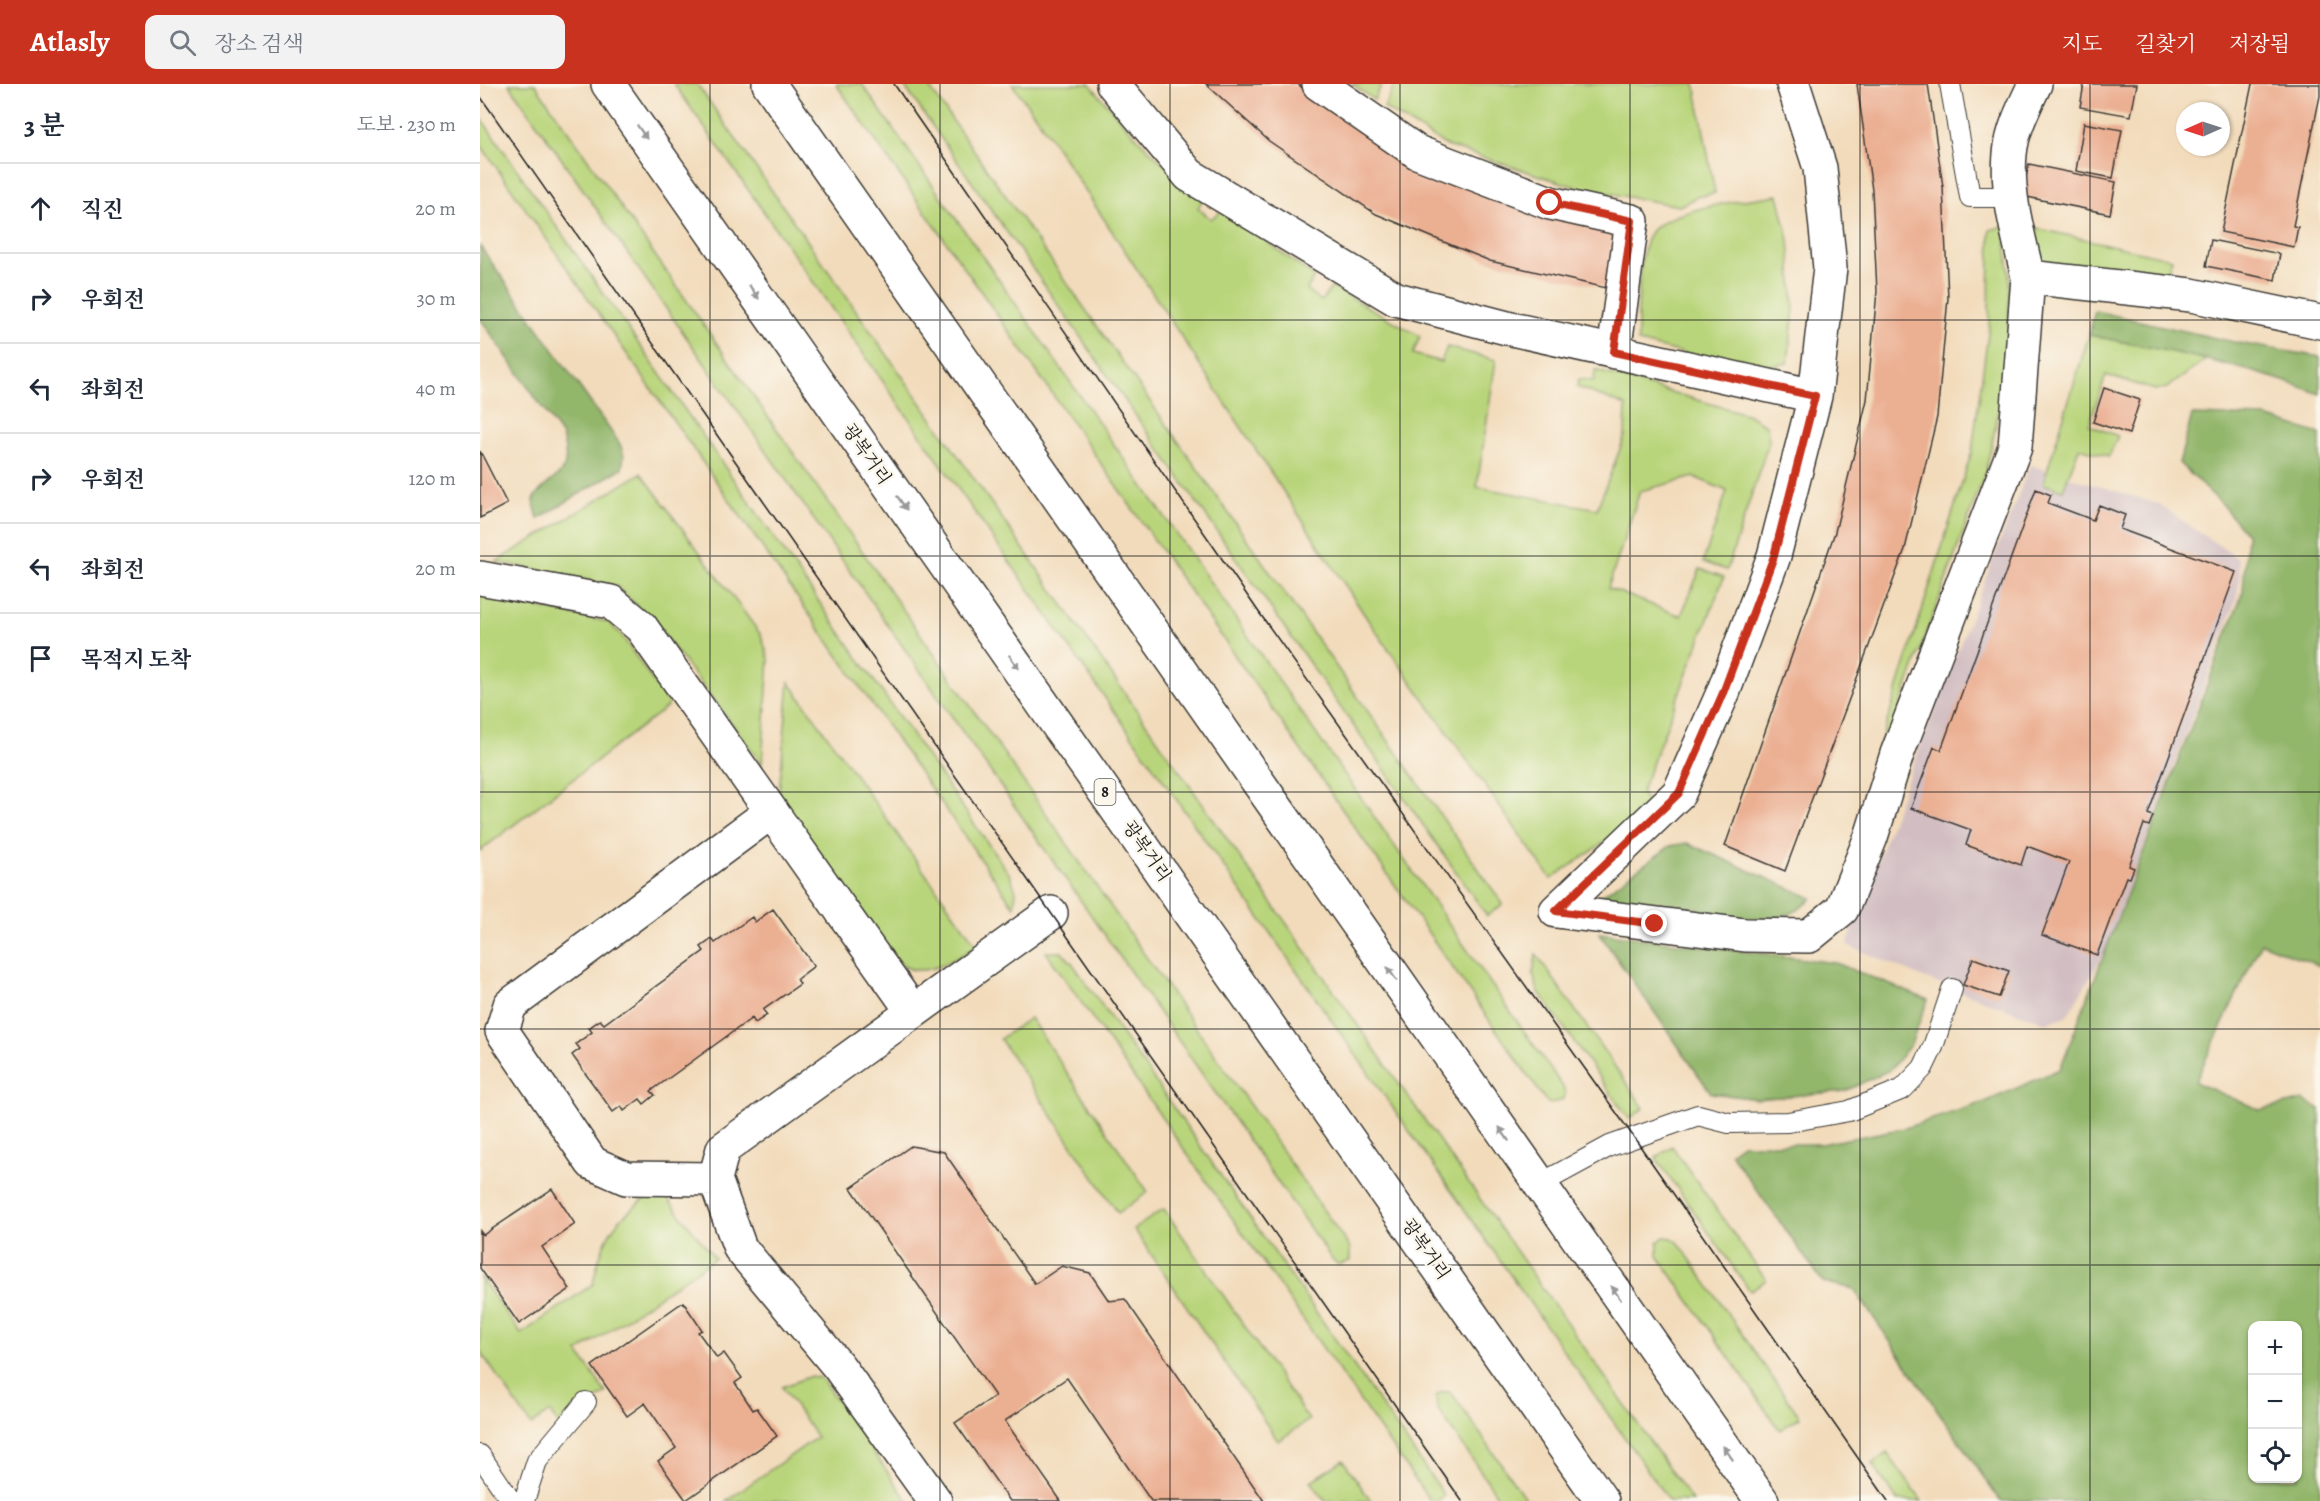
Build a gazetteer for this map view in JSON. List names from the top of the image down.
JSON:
{
  "streets": {
    "main road": ["광복거리", "8"]
  },
  "north": "left",
  "page": {
    "header": "Atlasly",
    "search": "장소 검색",
    "nav": ["지도", "길찾기", "저장됨"],
    "heading": ["3 분", "도보 · 230 m"],
    "list": [
      ["직진", "20 m"],
      ["우회전", "30 m"],
      ["좌회전", "40 m"],
      ["우회전", "120 m"],
      ["좌회전", "20 m"],
      "목적지 도착"
    ],
    "map_buttons": ["+", "−"]
  }
}
